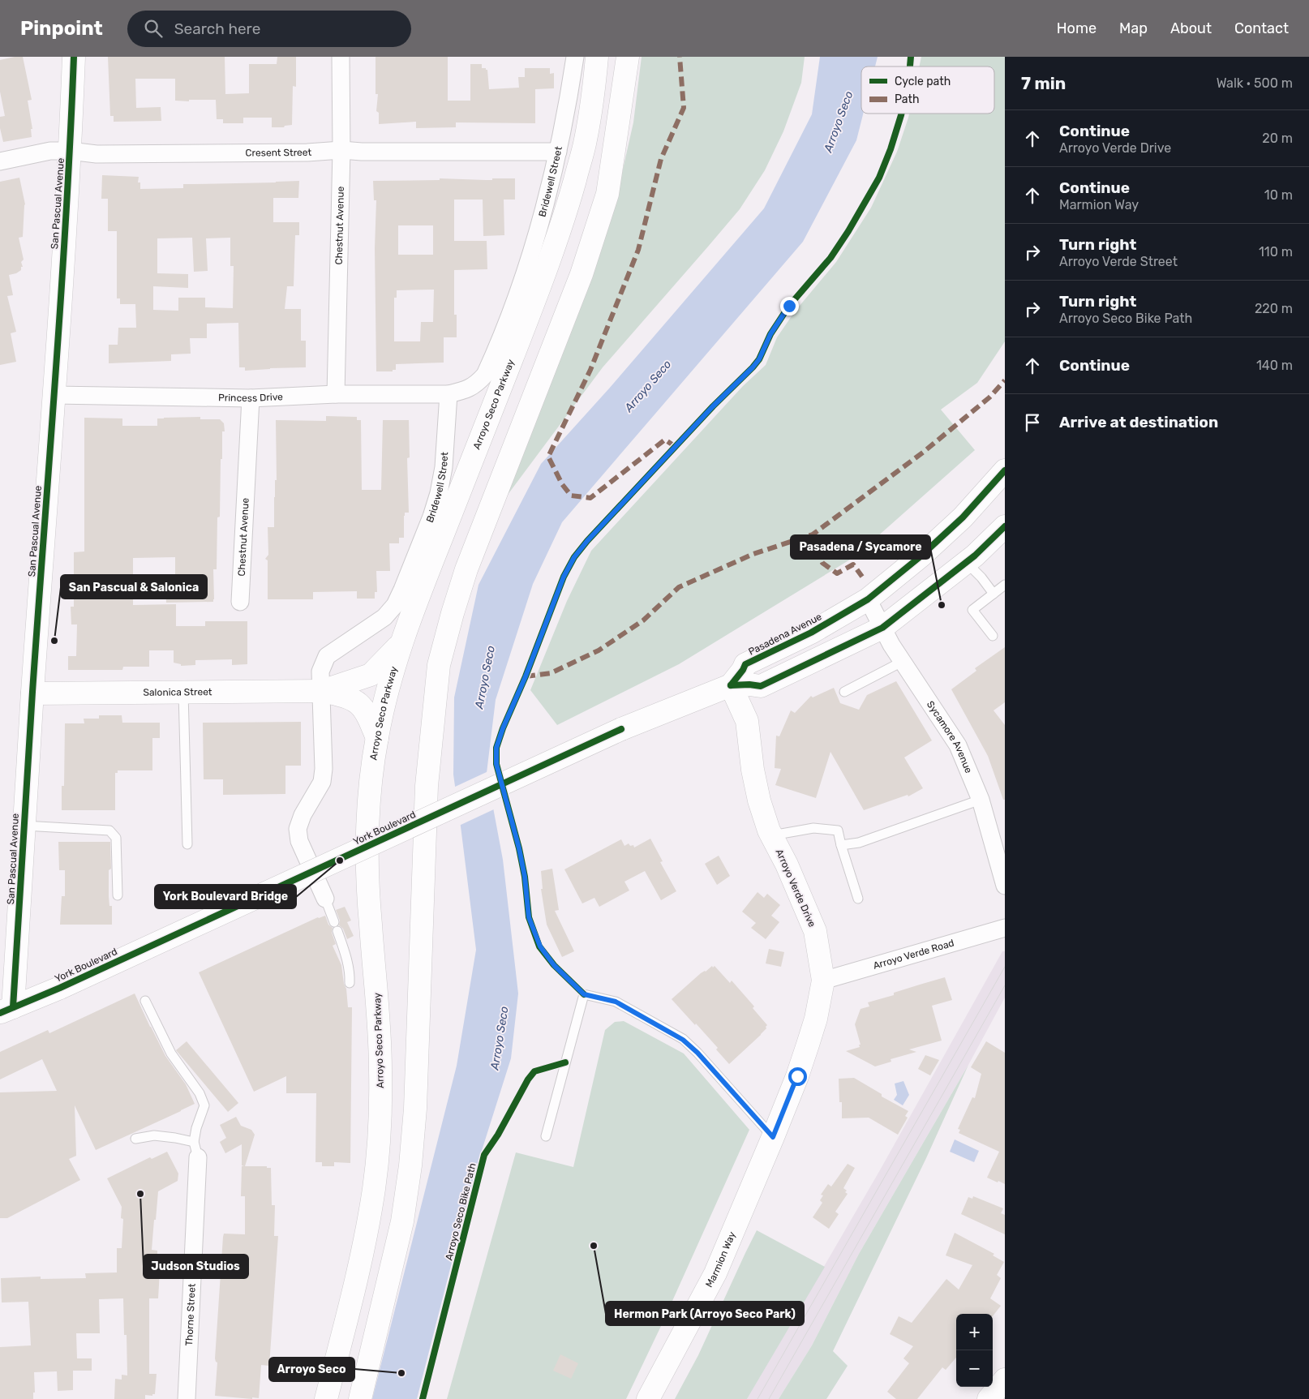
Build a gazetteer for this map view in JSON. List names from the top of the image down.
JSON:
{
  "streets": {
    "main road": [
      "San Pascual Avenue",
      "Arroyo Seco Parkway",
      "Pasadena Avenue",
      "Salonica Street",
      "York Boulevard",
      "Arroyo Verde Drive",
      "Marmion Way"
    ],
    "street": [
      "Cresent Street",
      "Bridewell Street",
      "Chestnut Avenue",
      "Princess Drive",
      "Sycamore Avenue",
      "Arroyo Verde Road",
      "Thorne Street"
    ],
    "cycle path": ["Arroyo Seco Bike Path"]
  },
  "crossings": [
    ["Cresent Street", "Bridewell Street"],
    ["Cresent Street", "San Pascual Avenue"],
    ["Cresent Street", "Chestnut Avenue"],
    ["Bridewell Street", "Princess Drive"],
    ["Bridewell Street", "Salonica Street"],
    ["San Pascual Avenue", "Princess Drive"],
    ["San Pascual Avenue", "Salonica Street"],
    ["San Pascual Avenue", "York Boulevard"],
    ["Chestnut Avenue", "Princess Drive"],
    ["Pasadena Avenue", "Sycamore Avenue"],
    ["Pasadena Avenue", "York Boulevard"],
    ["Pasadena Avenue", "Arroyo Verde Drive"],
    ["York Boulevard", "Arroyo Verde Drive"],
    ["Arroyo Verde Drive", "Arroyo Verde Road"],
    ["Arroyo Verde Drive", "Marmion Way"]
  ],
  "water": ["Arroyo Seco"],
  "places": [
    "Pasadena / Sycamore",
    "San Pascual & Salonica",
    "York Boulevard Bridge",
    "Judson Studios",
    "Hermon Park (Arroyo Seco Park)",
    "Arroyo Seco"
  ],
  "legend": ["Cycle path", "Path"],
  "page": {
    "header": "Pinpoint",
    "search": "Search here",
    "nav": [
      "Home",
      "Map",
      "About",
      "Contact"
    ],
    "heading": ["7 min", "Walk · 500 m"],
    "list": [
      ["Continue", "Arroyo Verde Drive", "20 m"],
      ["Continue", "Marmion Way", "10 m"],
      ["Turn right", "Arroyo Verde Street", "110 m"],
      ["Turn right", "Arroyo Seco Bike Path", "220 m"],
      ["Continue", "140 m"],
      "Arrive at destination"
    ],
    "map_buttons": ["+", "−"]
  }
}
